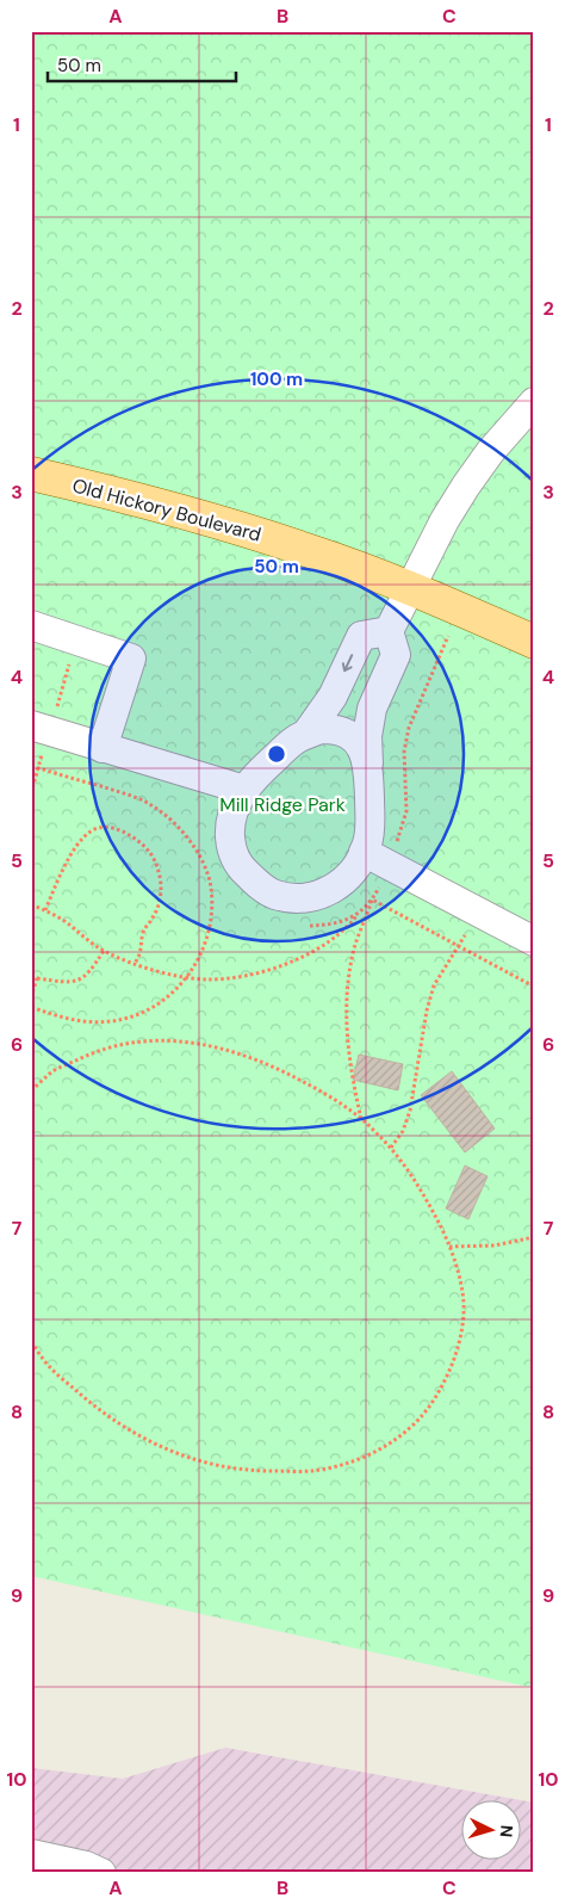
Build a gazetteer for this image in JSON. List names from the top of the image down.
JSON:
{
  "streets": {
    "main road": ["Old Hickory Boulevard"]
  },
  "parks": ["Mill Ridge Park"],
  "scale_bar": "50 m",
  "north": "right",
  "grid": {
    "columns": ["A", "B", "C"],
    "rows": [
      "1",
      "2",
      "3",
      "4",
      "5",
      "6",
      "7",
      "8",
      "9",
      "10"
    ]
  },
  "rings": ["100 m", "50 m"]
}
